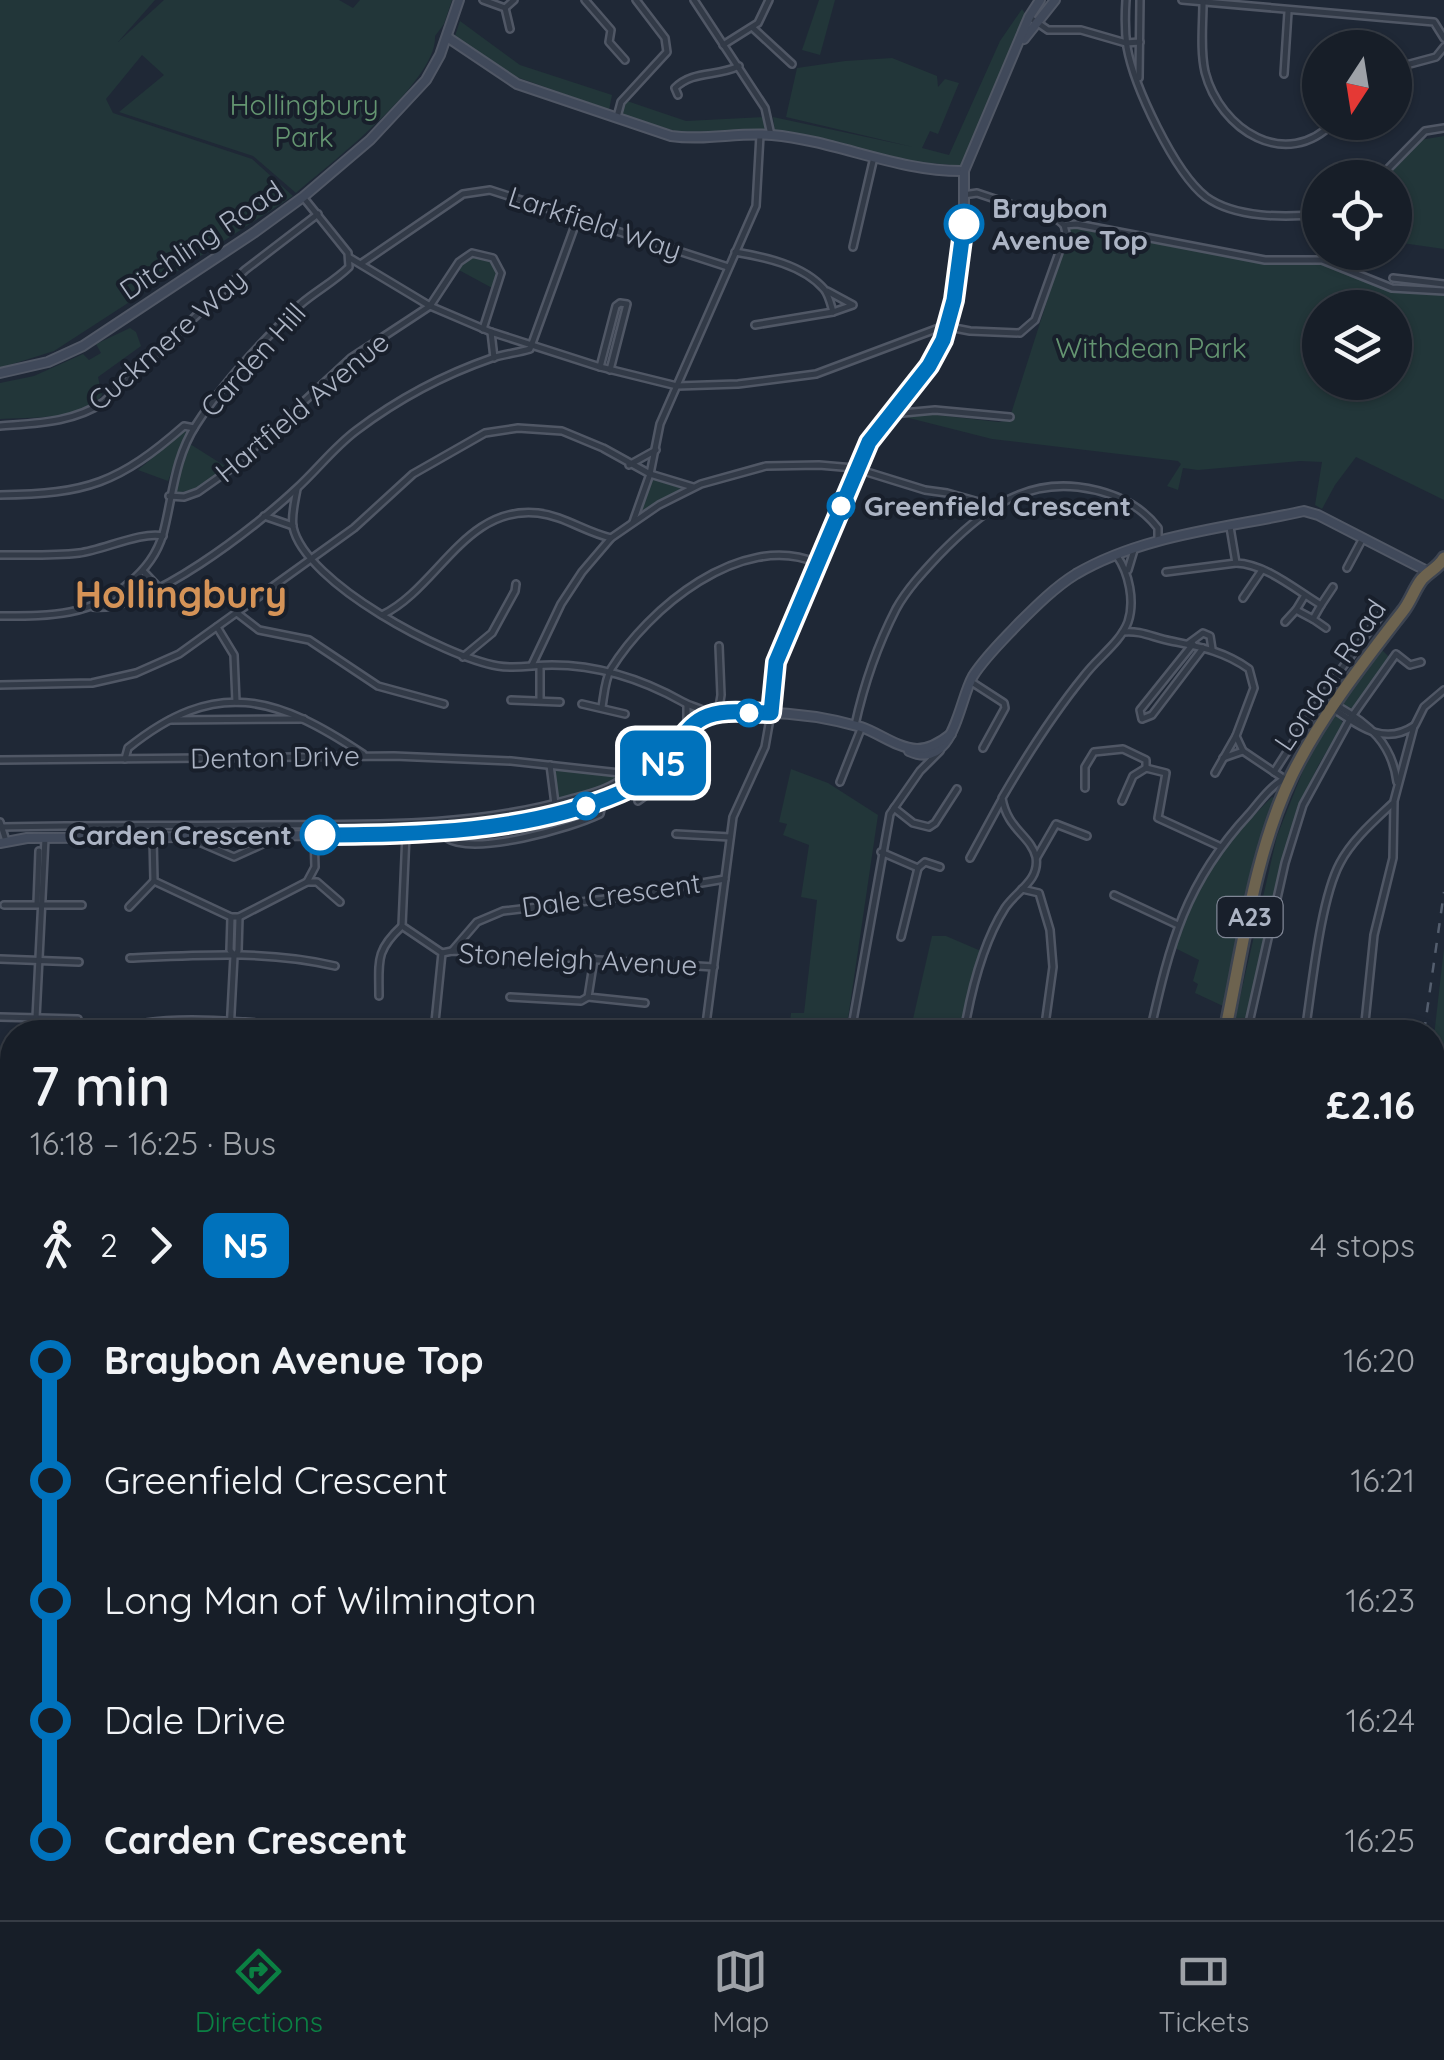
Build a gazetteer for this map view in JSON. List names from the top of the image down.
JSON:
{
  "streets": {
    "highway": ["London Road", "A23"],
    "street": [
      "Larkfield Way",
      "Ditchling Road",
      "Cuckmere Way",
      "Carden Hill",
      "Hartfield Avenue",
      "Denton Drive",
      "Dale Crescent",
      "Stoneleigh Avenue"
    ]
  },
  "crossings": [
    ["Carden Hill", "Hartfield Avenue"],
    ["London Road", "A23"],
    ["Dale Crescent", "Stoneleigh Avenue"]
  ],
  "districts": ["Hollingbury"],
  "parks": ["Hollingbury Park", "Withdean Park"],
  "places": ["Braybon Avenue Top", "Greenfield Crescent", "Carden Crescent"],
  "lines": ["bus line N5"],
  "north": "bottom",
  "page": {
    "on_map": "N5",
    "heading": ["7 min", "16:18 – 16:25 · Bus", "£2.16"],
    "legs": ["2", "N5", "4 stops"],
    "list": [
      {
        "name": "Braybon Avenue Top",
        "value": "16:20"
      },
      {
        "name": "Greenfield Crescent",
        "value": "16:21"
      },
      {
        "name": "Long Man of Wilmington",
        "value": "16:23"
      },
      {
        "name": "Dale Drive",
        "value": "16:24"
      },
      {
        "name": "Carden Crescent",
        "value": "16:25"
      }
    ],
    "tabs": ["Directions", "Map", "Tickets"]
  }
}
